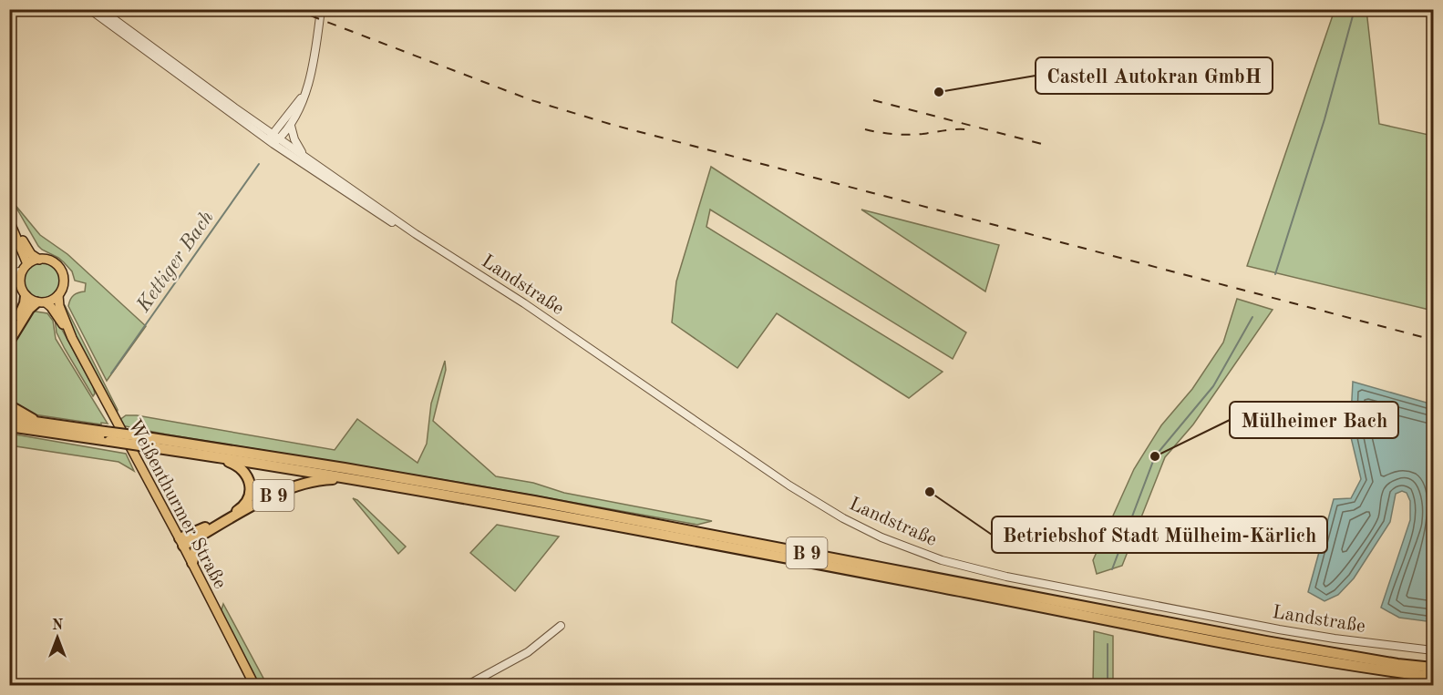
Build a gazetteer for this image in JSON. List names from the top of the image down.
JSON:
{
  "streets": {
    "highway": ["B 9"],
    "main road": ["Weißenthurmer Straße"],
    "street": ["Landstraße"]
  },
  "crossings": [
    ["B 9", "Weißenthurmer Straße"]
  ],
  "water": ["Kettiger Bach"],
  "places": ["Castell Autokran GmbH", "Mülheimer Bach", "Betriebshof Stadt Mülheim-Kärlich"],
  "north": "top"
}
